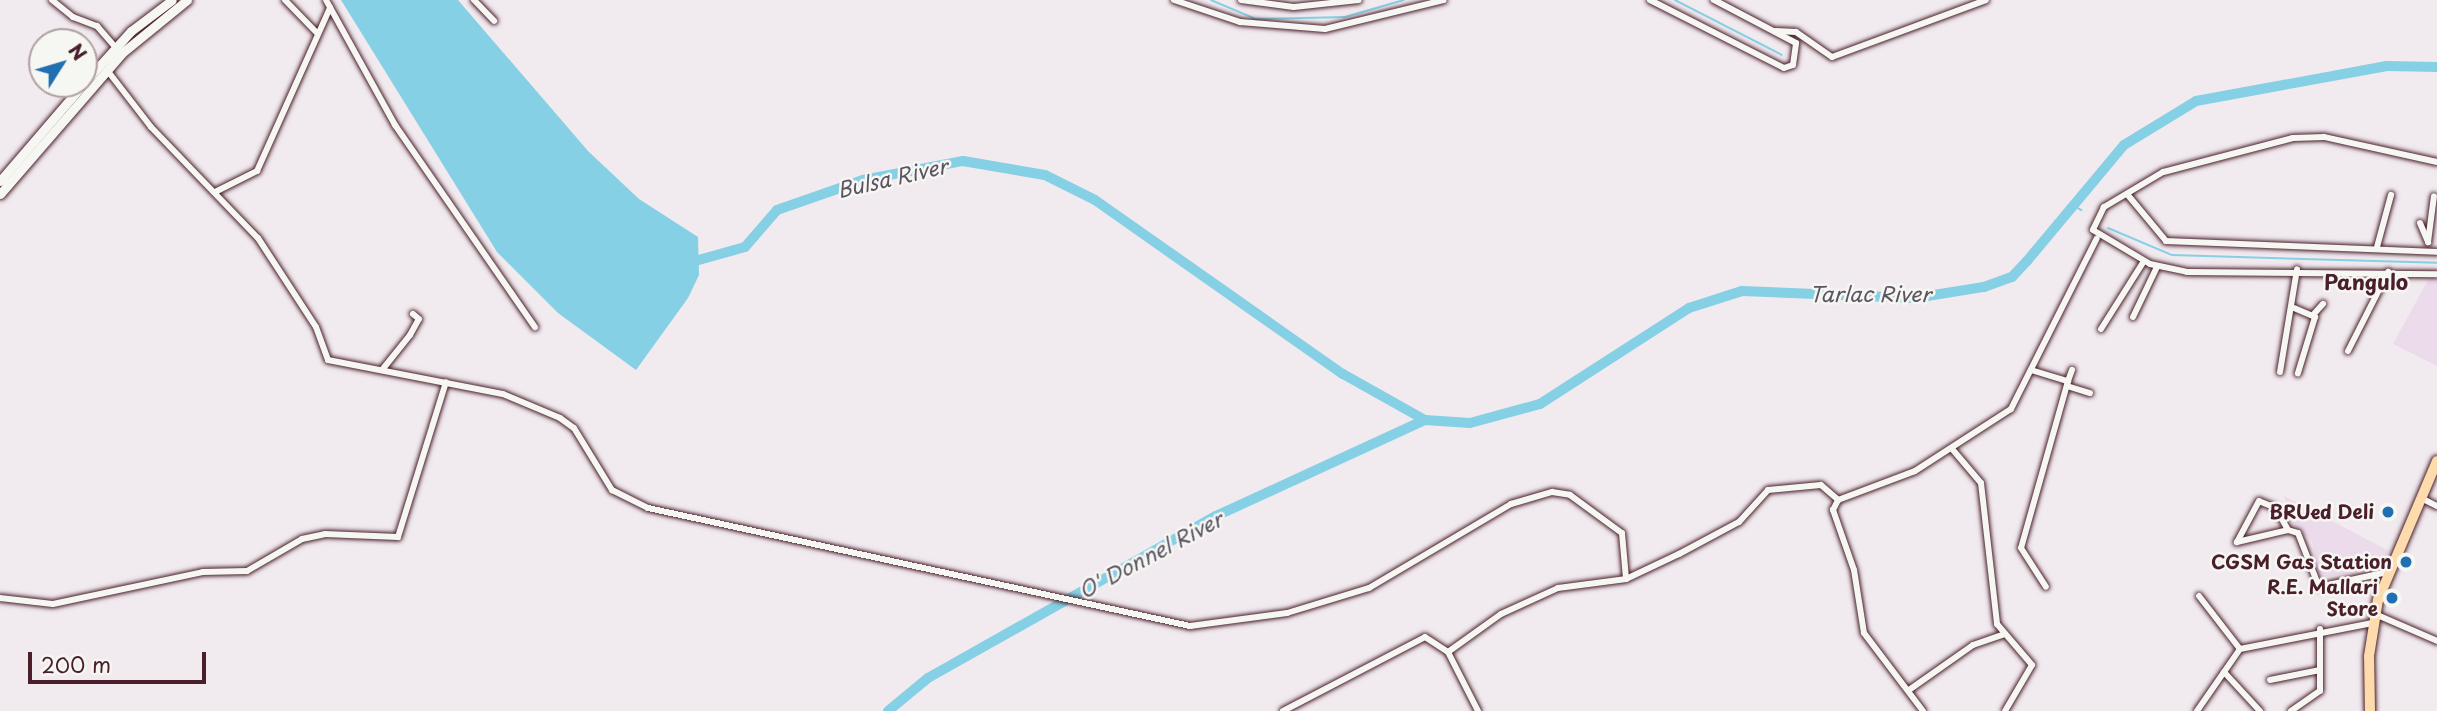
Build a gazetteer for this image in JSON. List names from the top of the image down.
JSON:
{
  "districts": ["Pangulo"],
  "water": ["Bulsa River", "Tarlac River", "O' Donnel River"],
  "places": ["BRUed Deli", "CGSM Gas Station", "R.E. Mallari Store"],
  "scale_bar": "200 m",
  "north": "top right"
}
